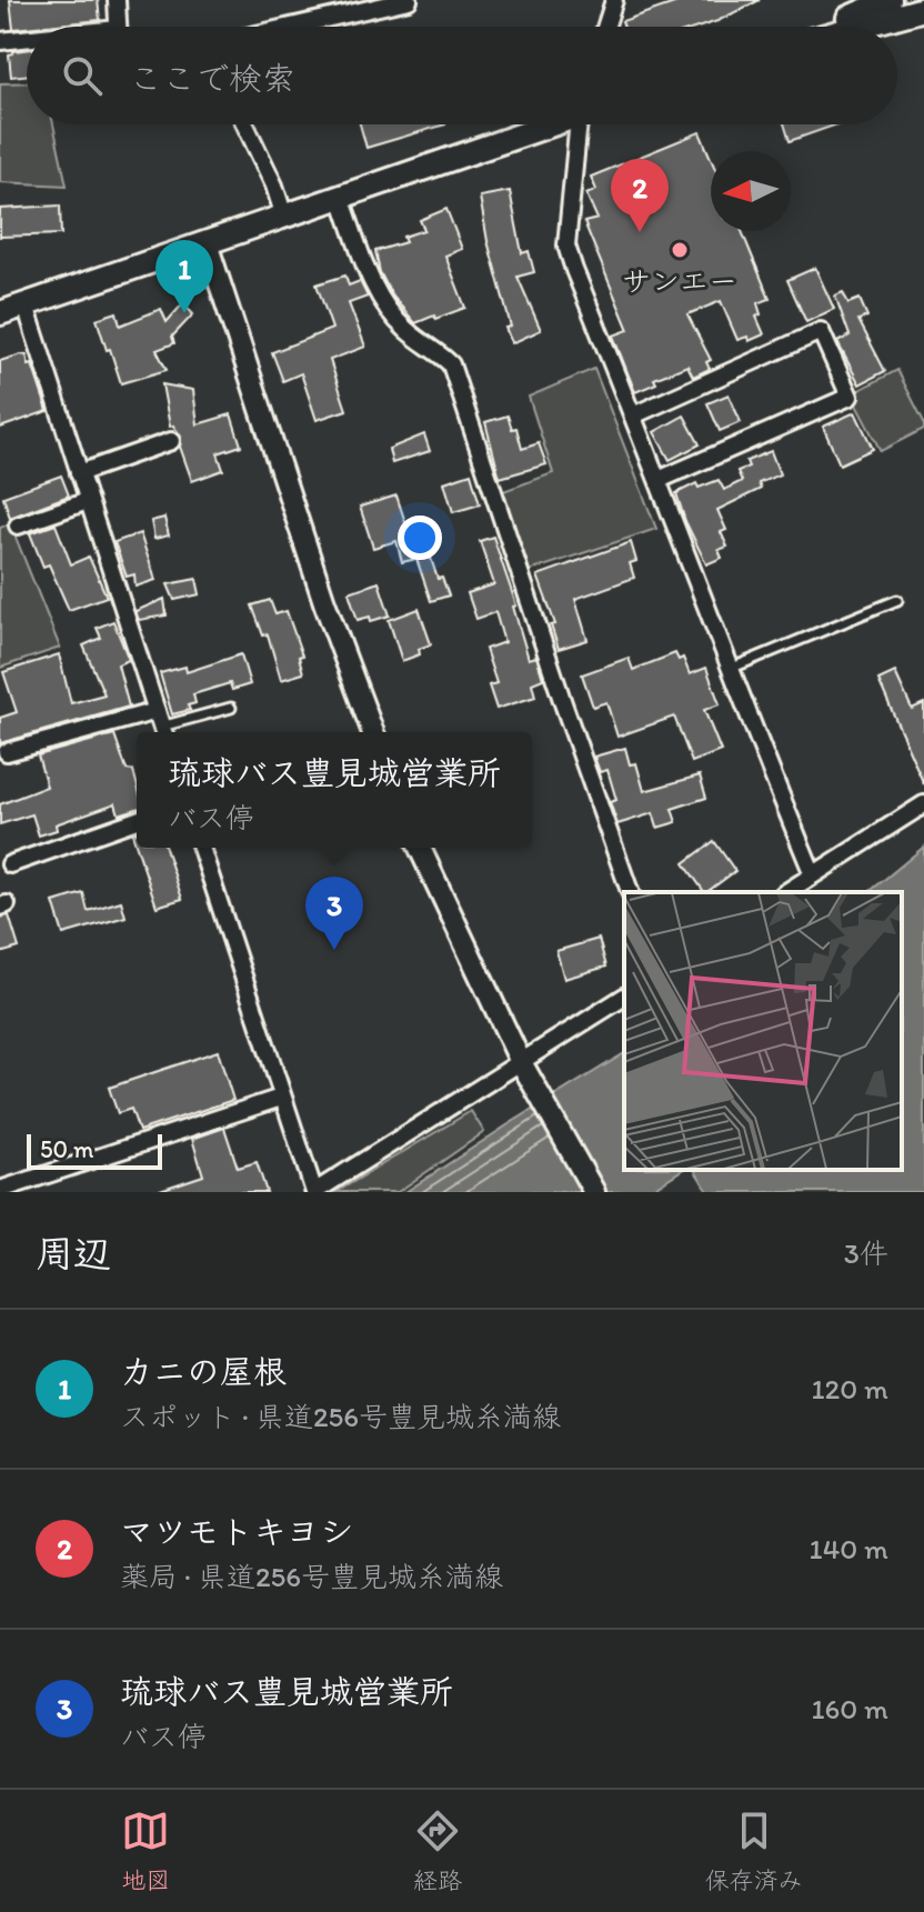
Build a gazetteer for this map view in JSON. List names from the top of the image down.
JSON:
{
  "places": ["サンエー"],
  "scale_bar": "50 m",
  "north": "left",
  "page": {
    "search": "ここで検索",
    "pins": ["2", "1", "3"],
    "popup": ["琉球バス豊見城営業所", "バス停"],
    "scale": "50 m",
    "heading": ["周辺", "3件"],
    "list": [
      {
        "mark": "1",
        "name": "カニの屋根",
        "note": "スポット · 県道256号豊見城糸満線",
        "value": "120 m"
      },
      {
        "mark": "2",
        "name": "マツモトキヨシ",
        "note": "薬局 · 県道256号豊見城糸満線",
        "value": "140 m"
      },
      {
        "mark": "3",
        "name": "琉球バス豊見城営業所",
        "note": "バス停",
        "value": "160 m"
      }
    ],
    "nav": ["地図", "経路", "保存済み"]
  }
}
